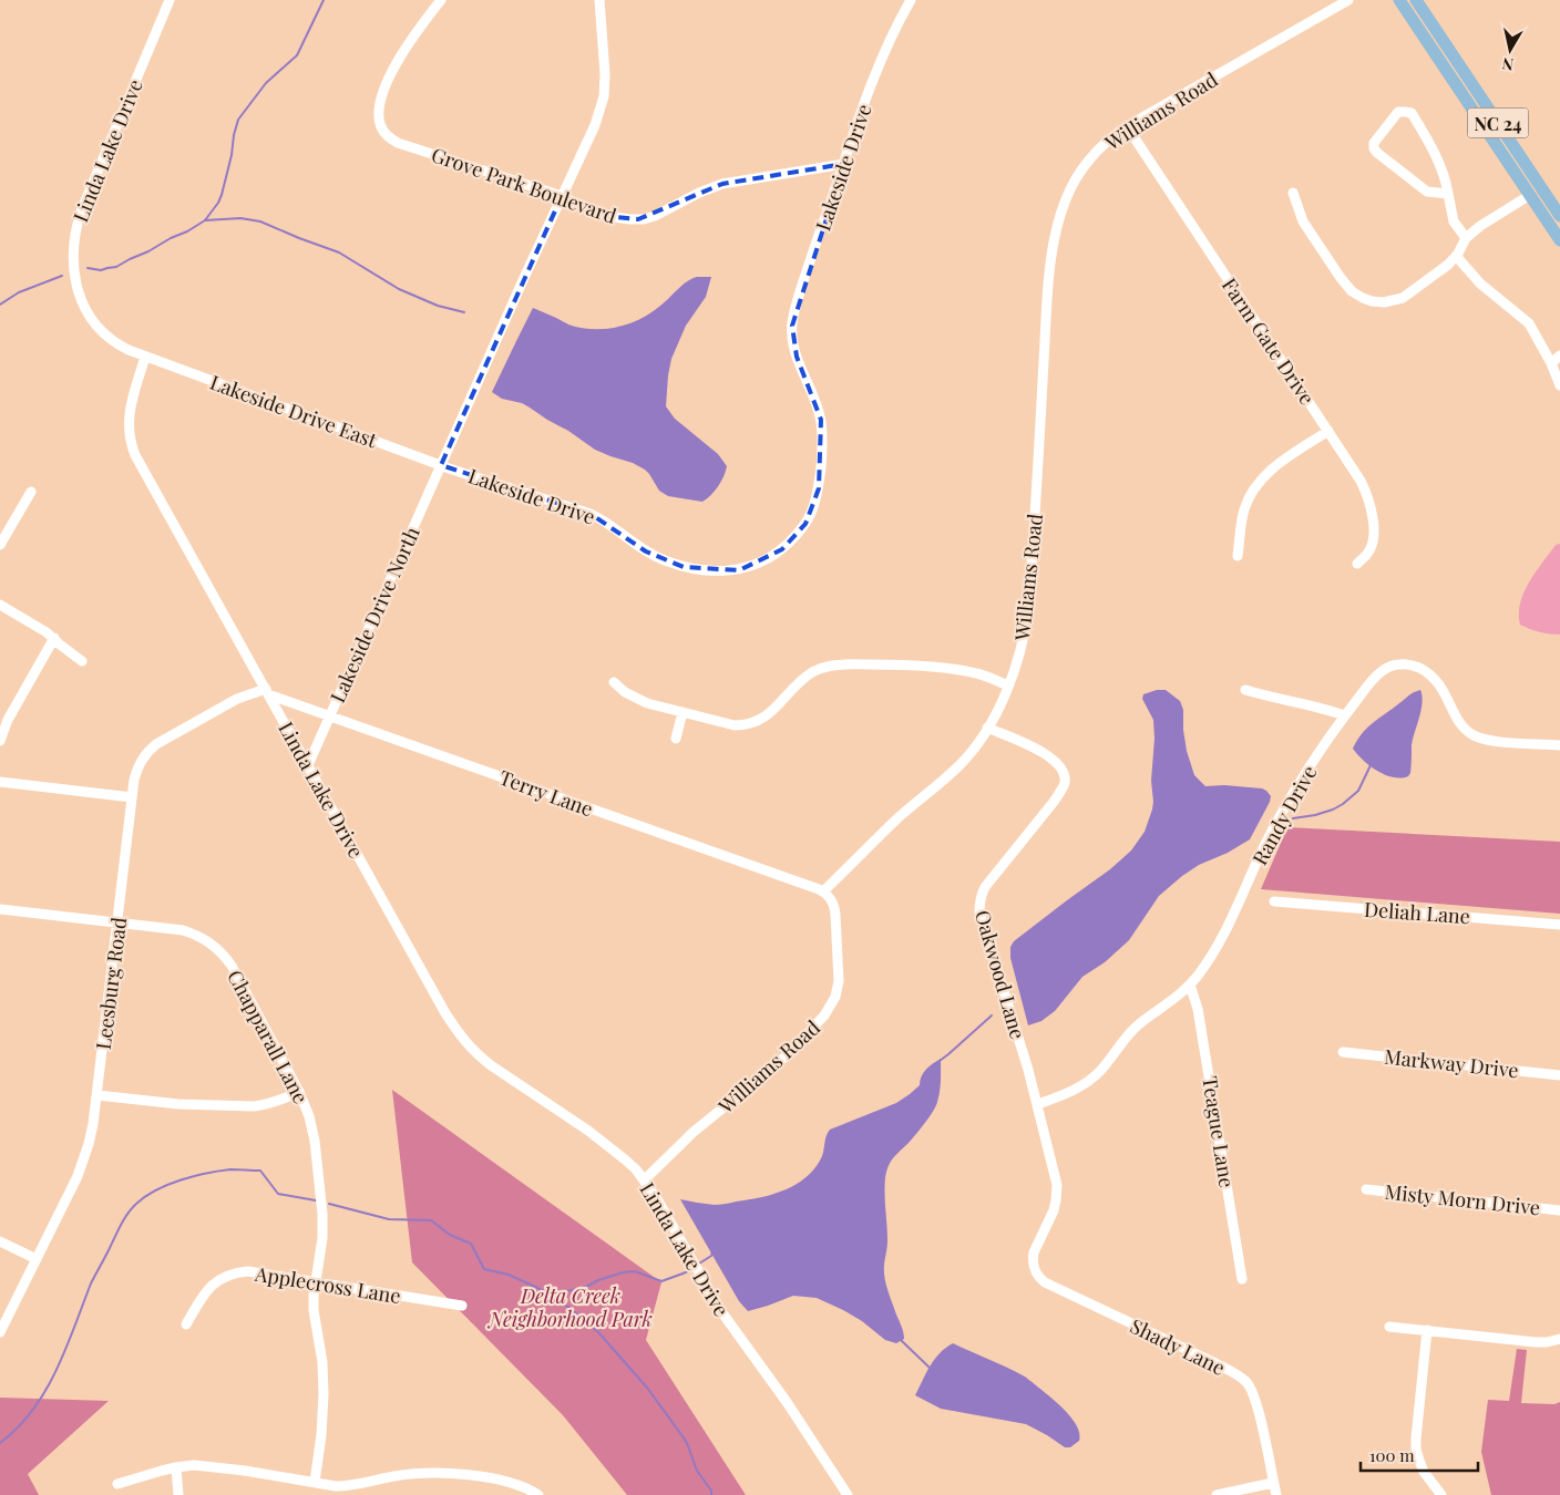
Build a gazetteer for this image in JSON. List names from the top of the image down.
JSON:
{
  "streets": {
    "main road": ["NC 24"],
    "street": [
      "Williams Road",
      "Linda Lake Drive",
      "Lakeside Drive",
      "Grove Park Boulevard",
      "Farm Gate Drive",
      "Lakeside Drive East",
      "Lakeside Drive North",
      "Terry Lane",
      "Randy Drive",
      "Deliah Lane",
      "Oakwood Lane",
      "Leesburg Road",
      "Chapparall Lane",
      "Markway Drive",
      "Teague Lane",
      "Misty Morn Drive",
      "Applecross Lane",
      "Shady Lane"
    ]
  },
  "crossings": [
    ["Williams Road", "Linda Lake Drive"],
    ["Williams Road", "Farm Gate Drive"],
    ["Williams Road", "Terry Lane"],
    ["Williams Road", "Oakwood Lane"],
    ["Linda Lake Drive", "Lakeside Drive East"],
    ["Linda Lake Drive", "Lakeside Drive North"],
    ["Linda Lake Drive", "Terry Lane"],
    ["Linda Lake Drive", "Leesburg Road"],
    ["Lakeside Drive", "Grove Park Boulevard"],
    ["Lakeside Drive", "Lakeside Drive East"],
    ["Lakeside Drive", "Lakeside Drive North"],
    ["Lakeside Drive East", "Lakeside Drive North"],
    ["Lakeside Drive North", "Terry Lane"],
    ["Terry Lane", "Leesburg Road"],
    ["Randy Drive", "Oakwood Lane"],
    ["Randy Drive", "Teague Lane"],
    ["Oakwood Lane", "Shady Lane"],
    ["Leesburg Road", "Chapparall Lane"],
    ["Chapparall Lane", "Applecross Lane"]
  ],
  "parks": ["Delta Creek Neighborhood Park"],
  "scale_bar": "100 m",
  "north": "bottom"
}
